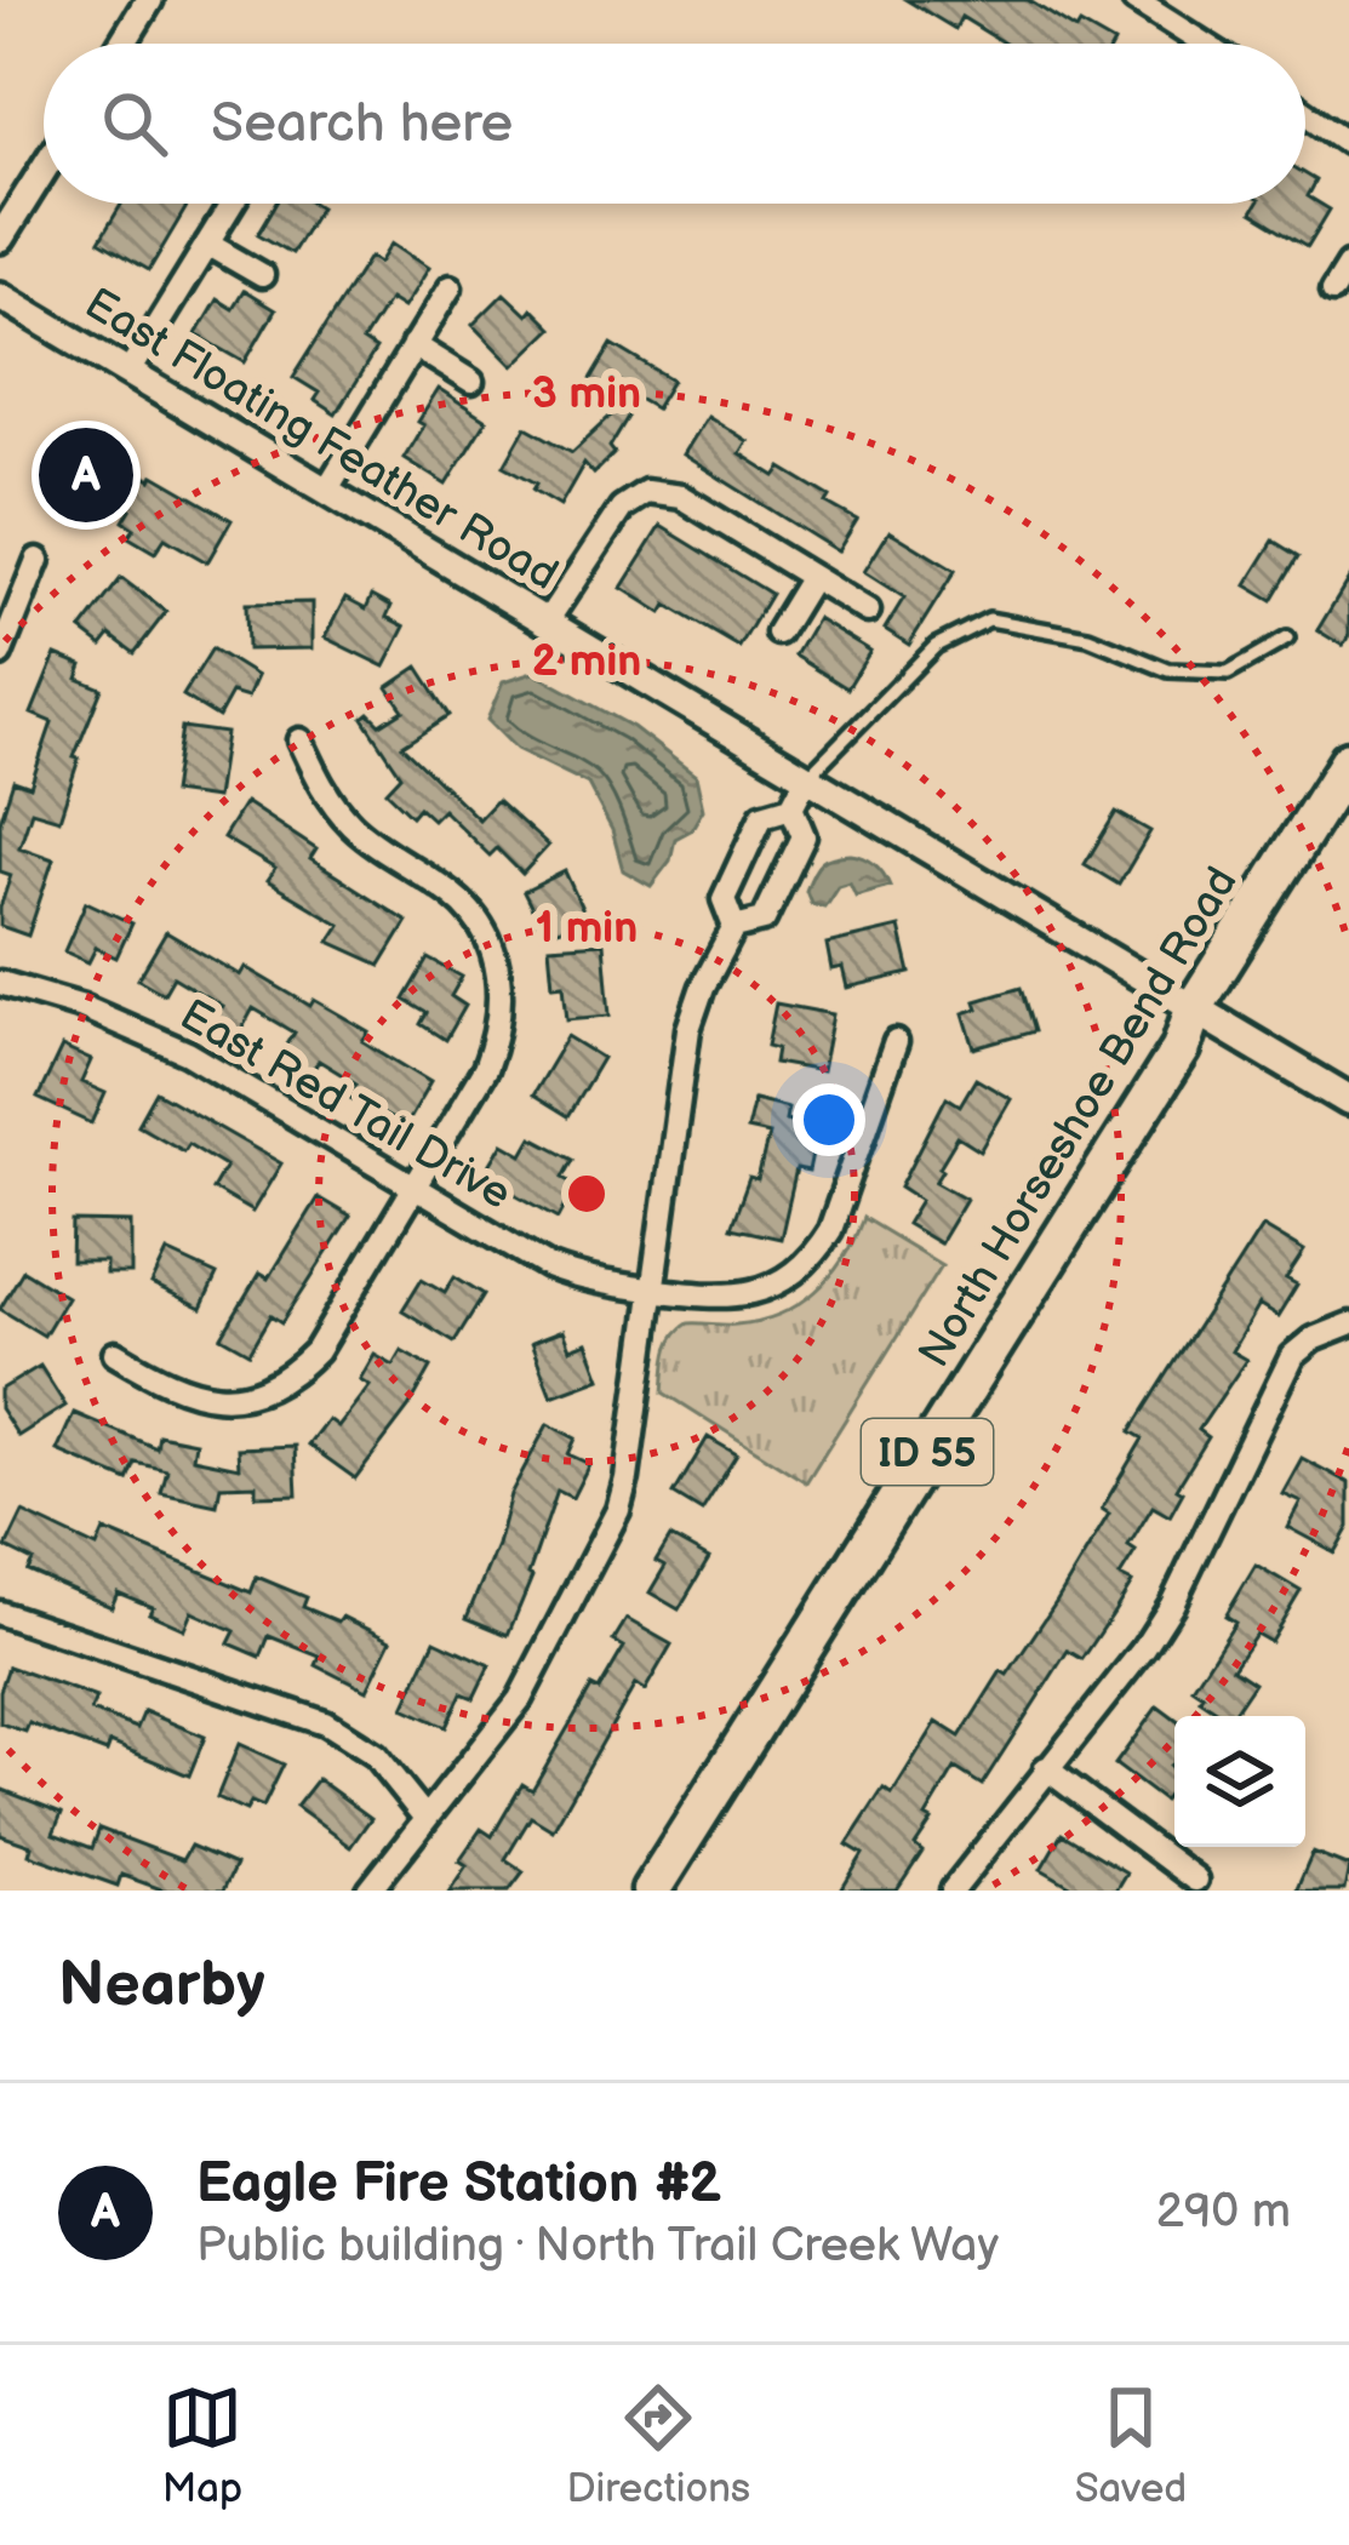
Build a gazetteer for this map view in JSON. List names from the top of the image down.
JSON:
{
  "streets": {
    "highway": ["North Horseshoe Bend Road", "ID 55"],
    "main road": ["East Floating Feather Road"],
    "street": ["East Red Tail Drive"]
  },
  "crossings": [
    ["East Floating Feather Road", "North Horseshoe Bend Road"]
  ],
  "page": {
    "search": "Search here",
    "pins": "A",
    "heading": "Nearby",
    "list": [
      {
        "mark": "A",
        "name": "Eagle Fire Station #2",
        "note": "Public building · North Trail Creek Way",
        "value": "290 m"
      }
    ],
    "nav": ["Map", "Directions", "Saved"]
  },
  "rings": ["3 min", "2 min", "1 min"]
}
